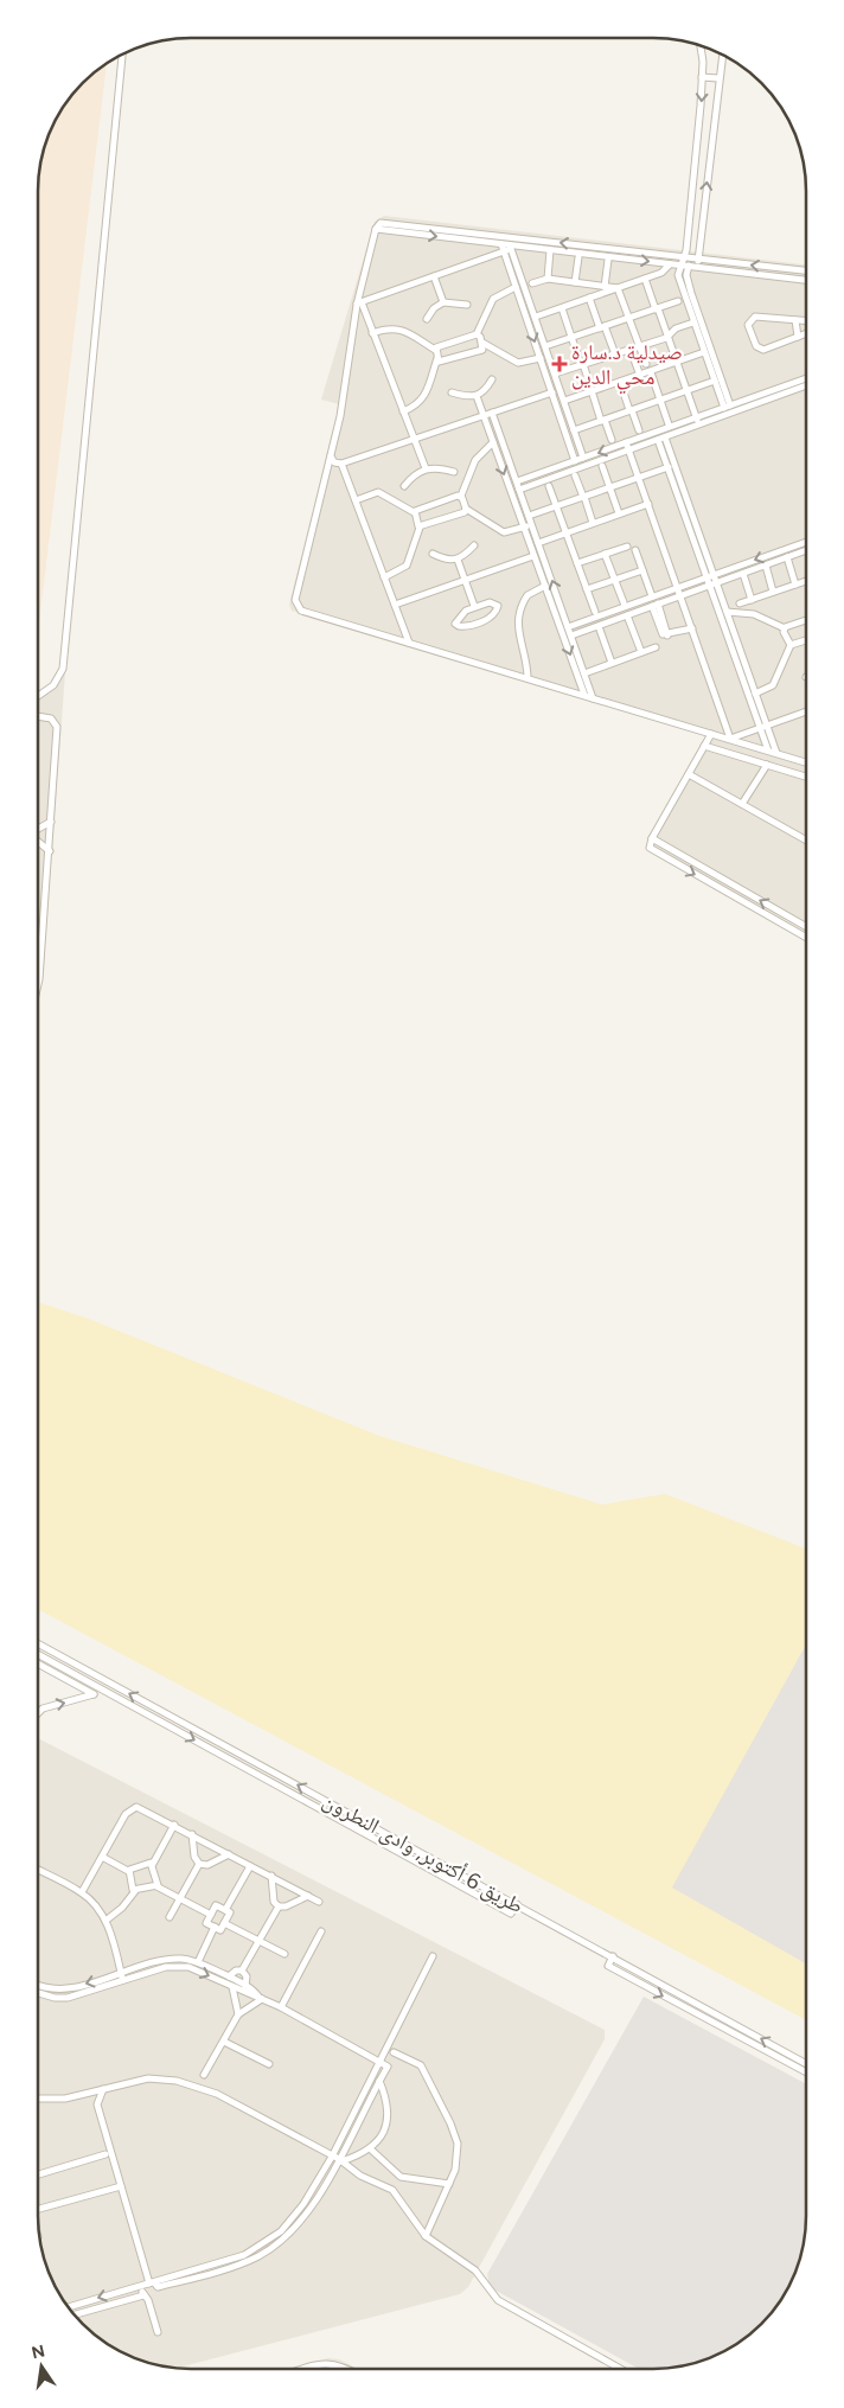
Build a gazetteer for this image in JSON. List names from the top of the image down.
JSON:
{
  "streets": {
    "street": ["طريق 6 أكتوبر, وادى النطرون"]
  },
  "places": {
    "health": ["صيدلية د.سارة محي الدين"]
  },
  "north": "top"
}
